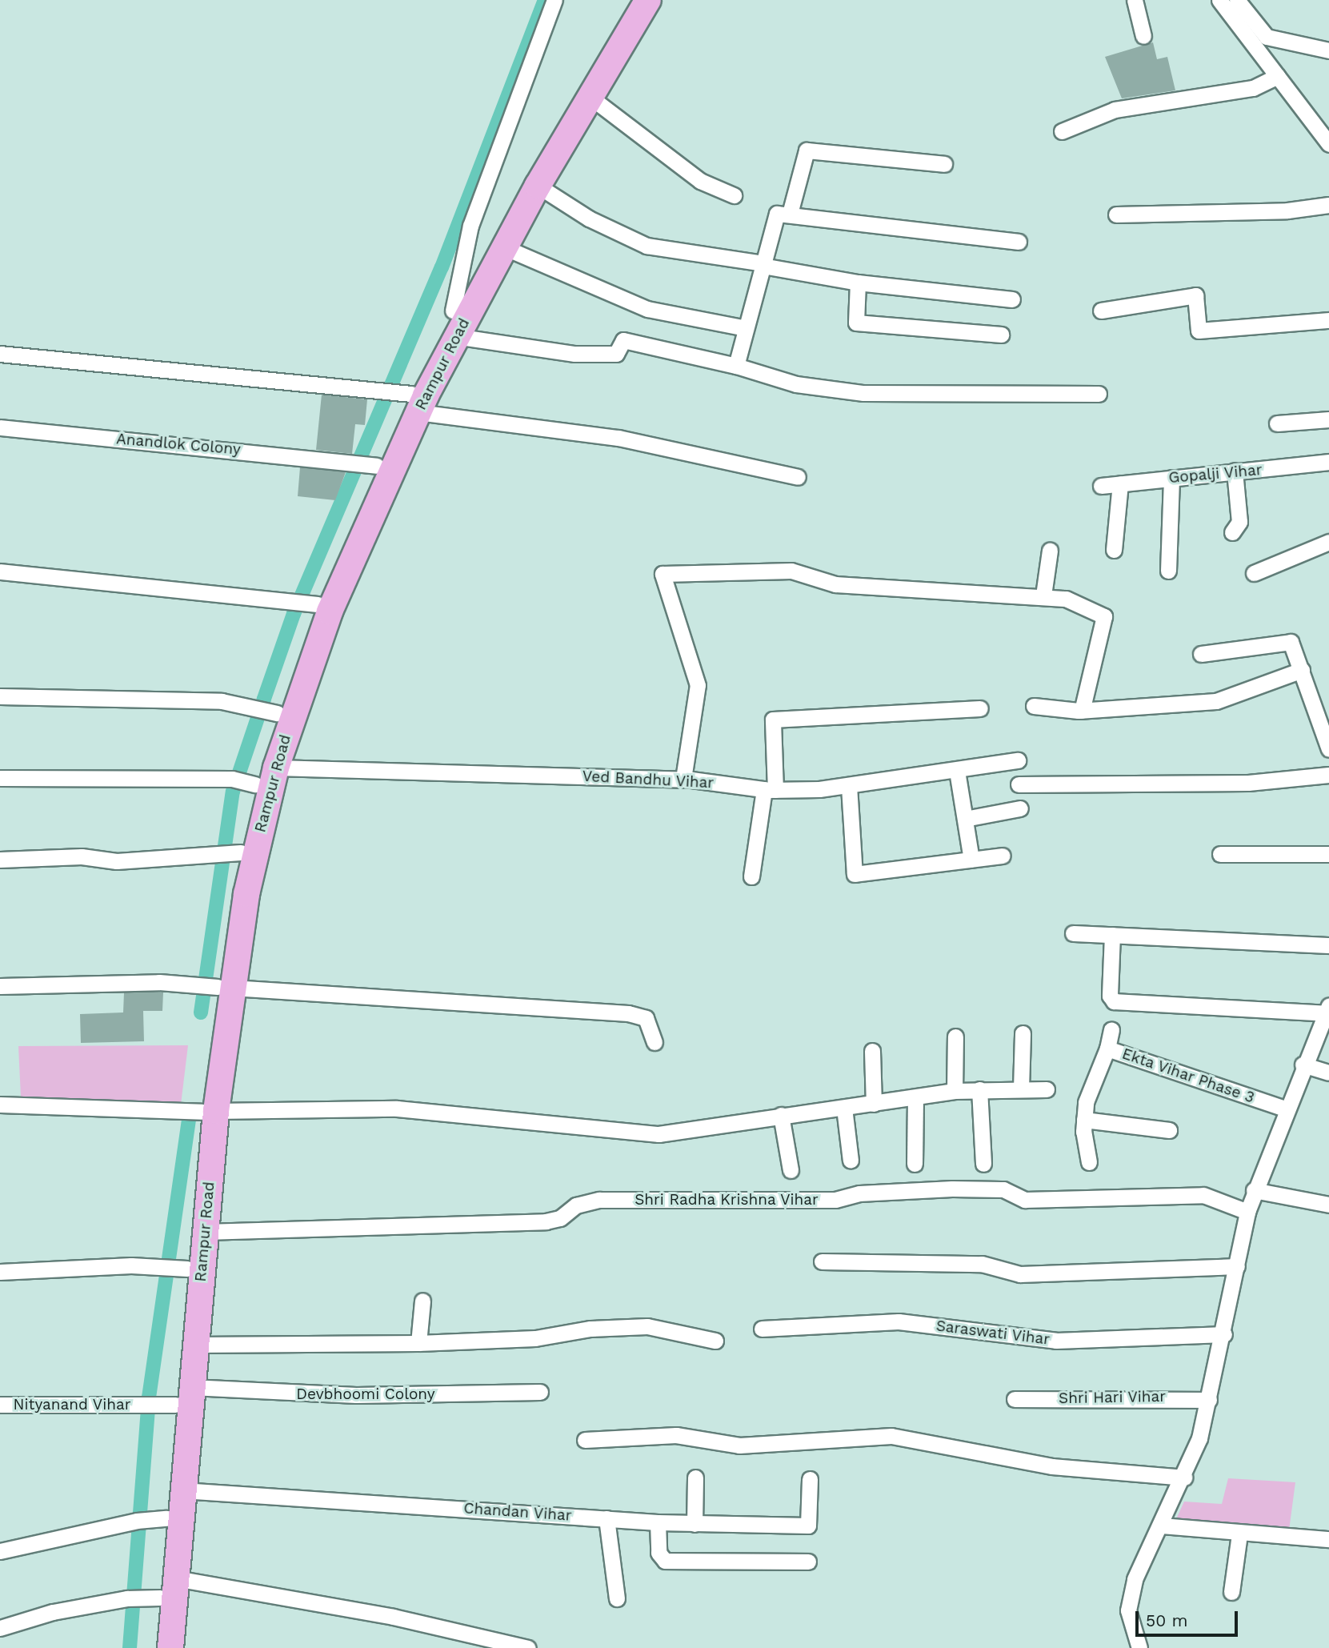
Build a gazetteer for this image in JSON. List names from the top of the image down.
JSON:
{
  "streets": {
    "main road": ["Rampur Road"],
    "street": [
      "Anandlok Colony",
      "Gopalji Vihar",
      "Ved Bandhu Vihar",
      "Ekta Vihar Phase 3",
      "Shri Radha Krishna Vihar",
      "Saraswati Vihar",
      "Devbhoomi Colony",
      "Shri Hari Vihar",
      "Nityanand Vihar",
      "Chandan Vihar"
    ]
  },
  "crossings": [
    ["Rampur Road", "Ved Bandhu Vihar"],
    ["Rampur Road", "Shri Radha Krishna Vihar"],
    ["Rampur Road", "Devbhoomi Colony"],
    ["Rampur Road", "Nityanand Vihar"],
    ["Rampur Road", "Chandan Vihar"],
    ["Devbhoomi Colony", "Nityanand Vihar"]
  ],
  "scale_bar": "50 m"
}
